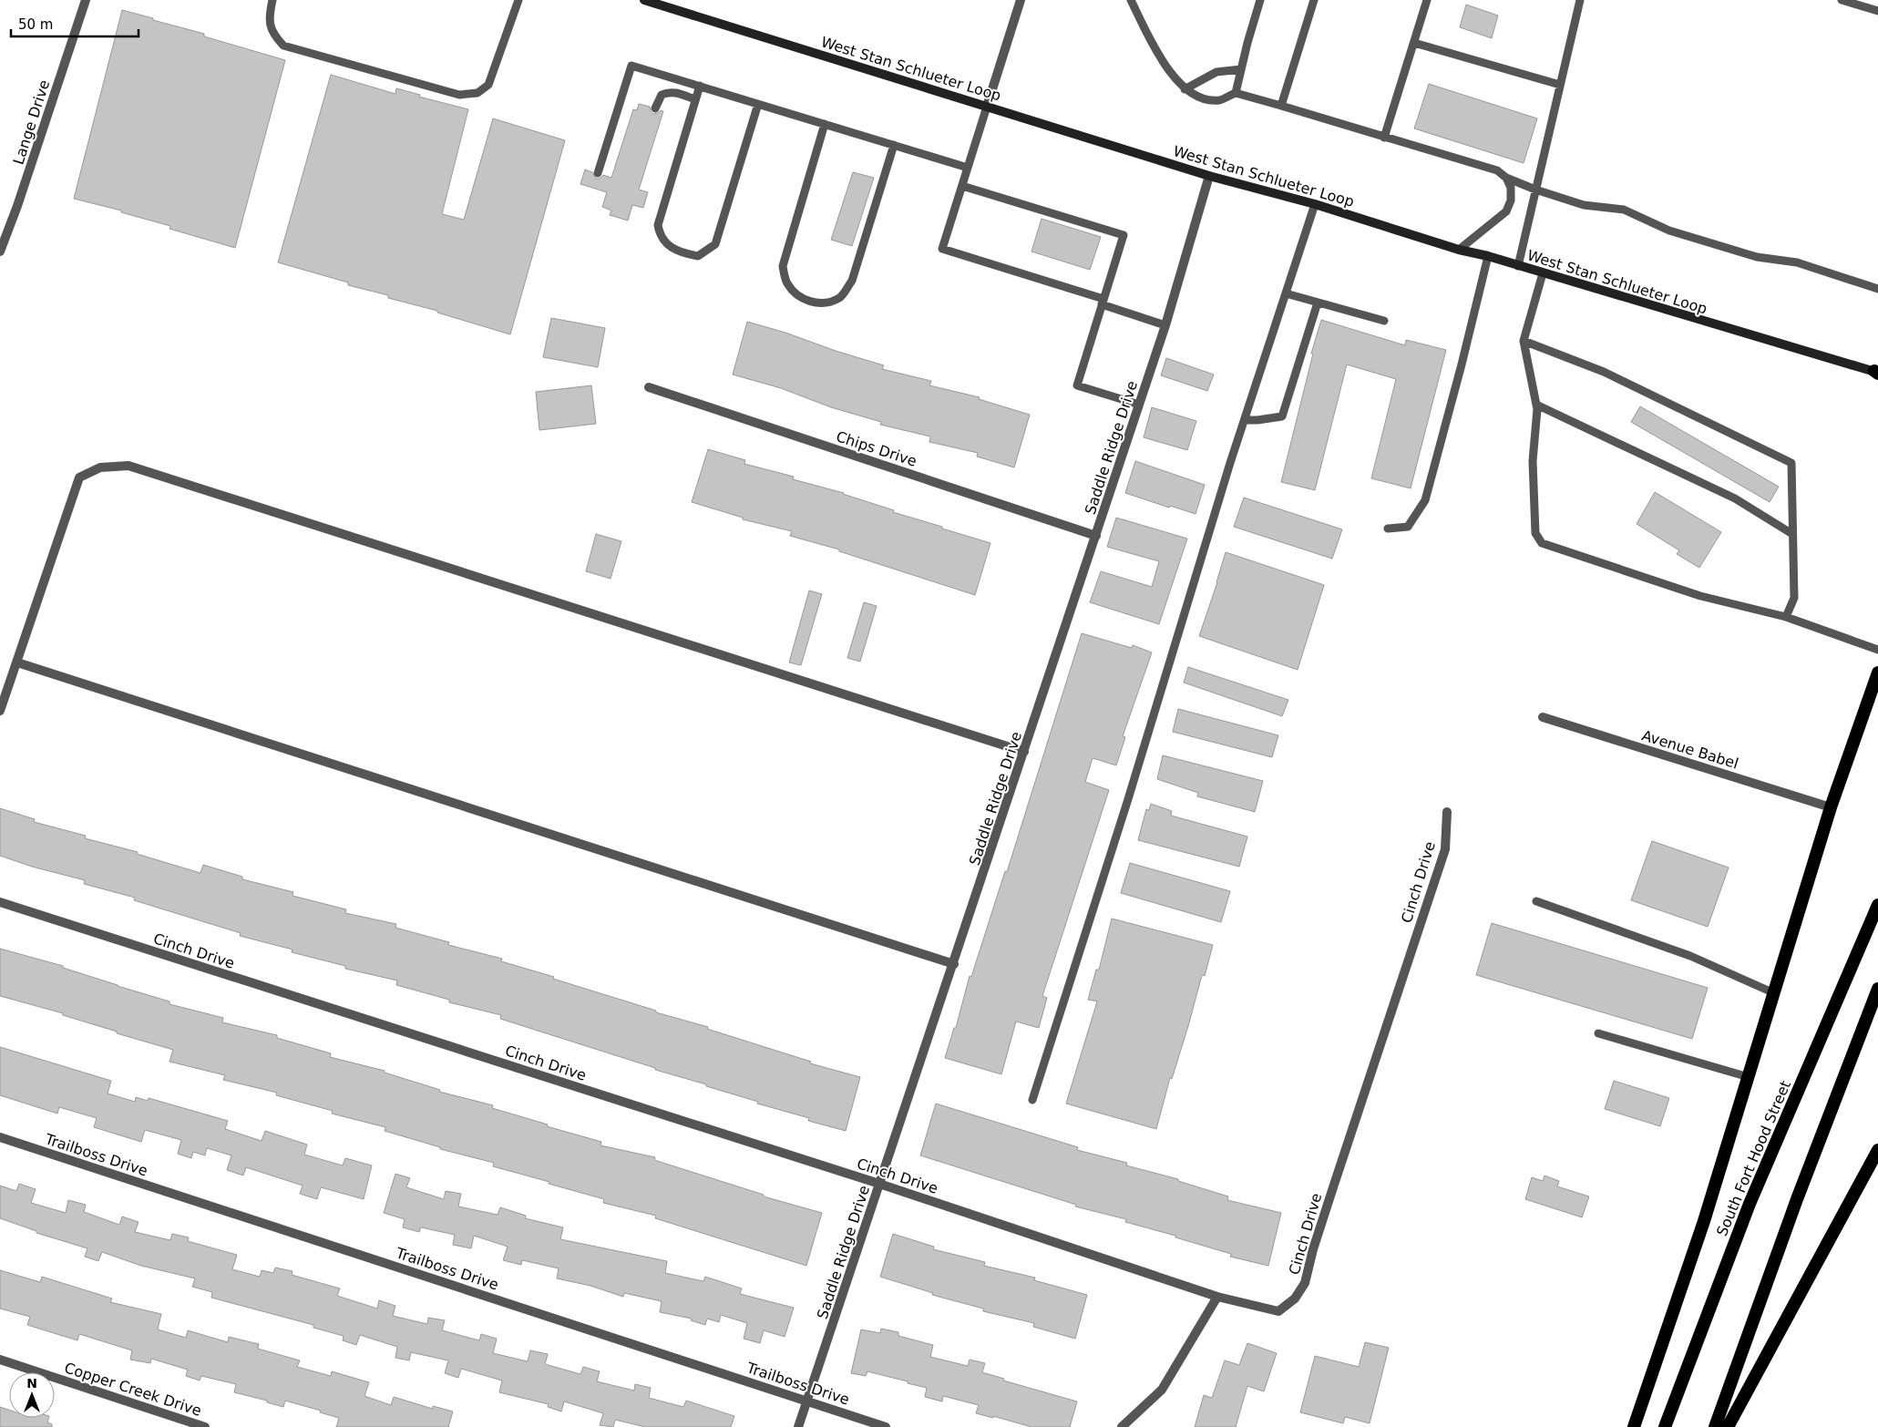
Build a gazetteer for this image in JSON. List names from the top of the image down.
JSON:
{
  "streets": {
    "highway": ["South Fort Hood Street"],
    "main road": ["West Stan Schlueter Loop"],
    "street": [
      "Lange Drive",
      "Saddle Ridge Drive",
      "Chips Drive",
      "Avenue Babel",
      "Cinch Drive",
      "Trailboss Drive",
      "Copper Creek Drive"
    ]
  },
  "crossings": [
    ["West Stan Schlueter Loop", "Saddle Ridge Drive"],
    ["Saddle Ridge Drive", "Chips Drive"],
    ["Saddle Ridge Drive", "Cinch Drive"],
    ["Saddle Ridge Drive", "Trailboss Drive"]
  ],
  "scale_bar": "50 m",
  "north": "top"
}
